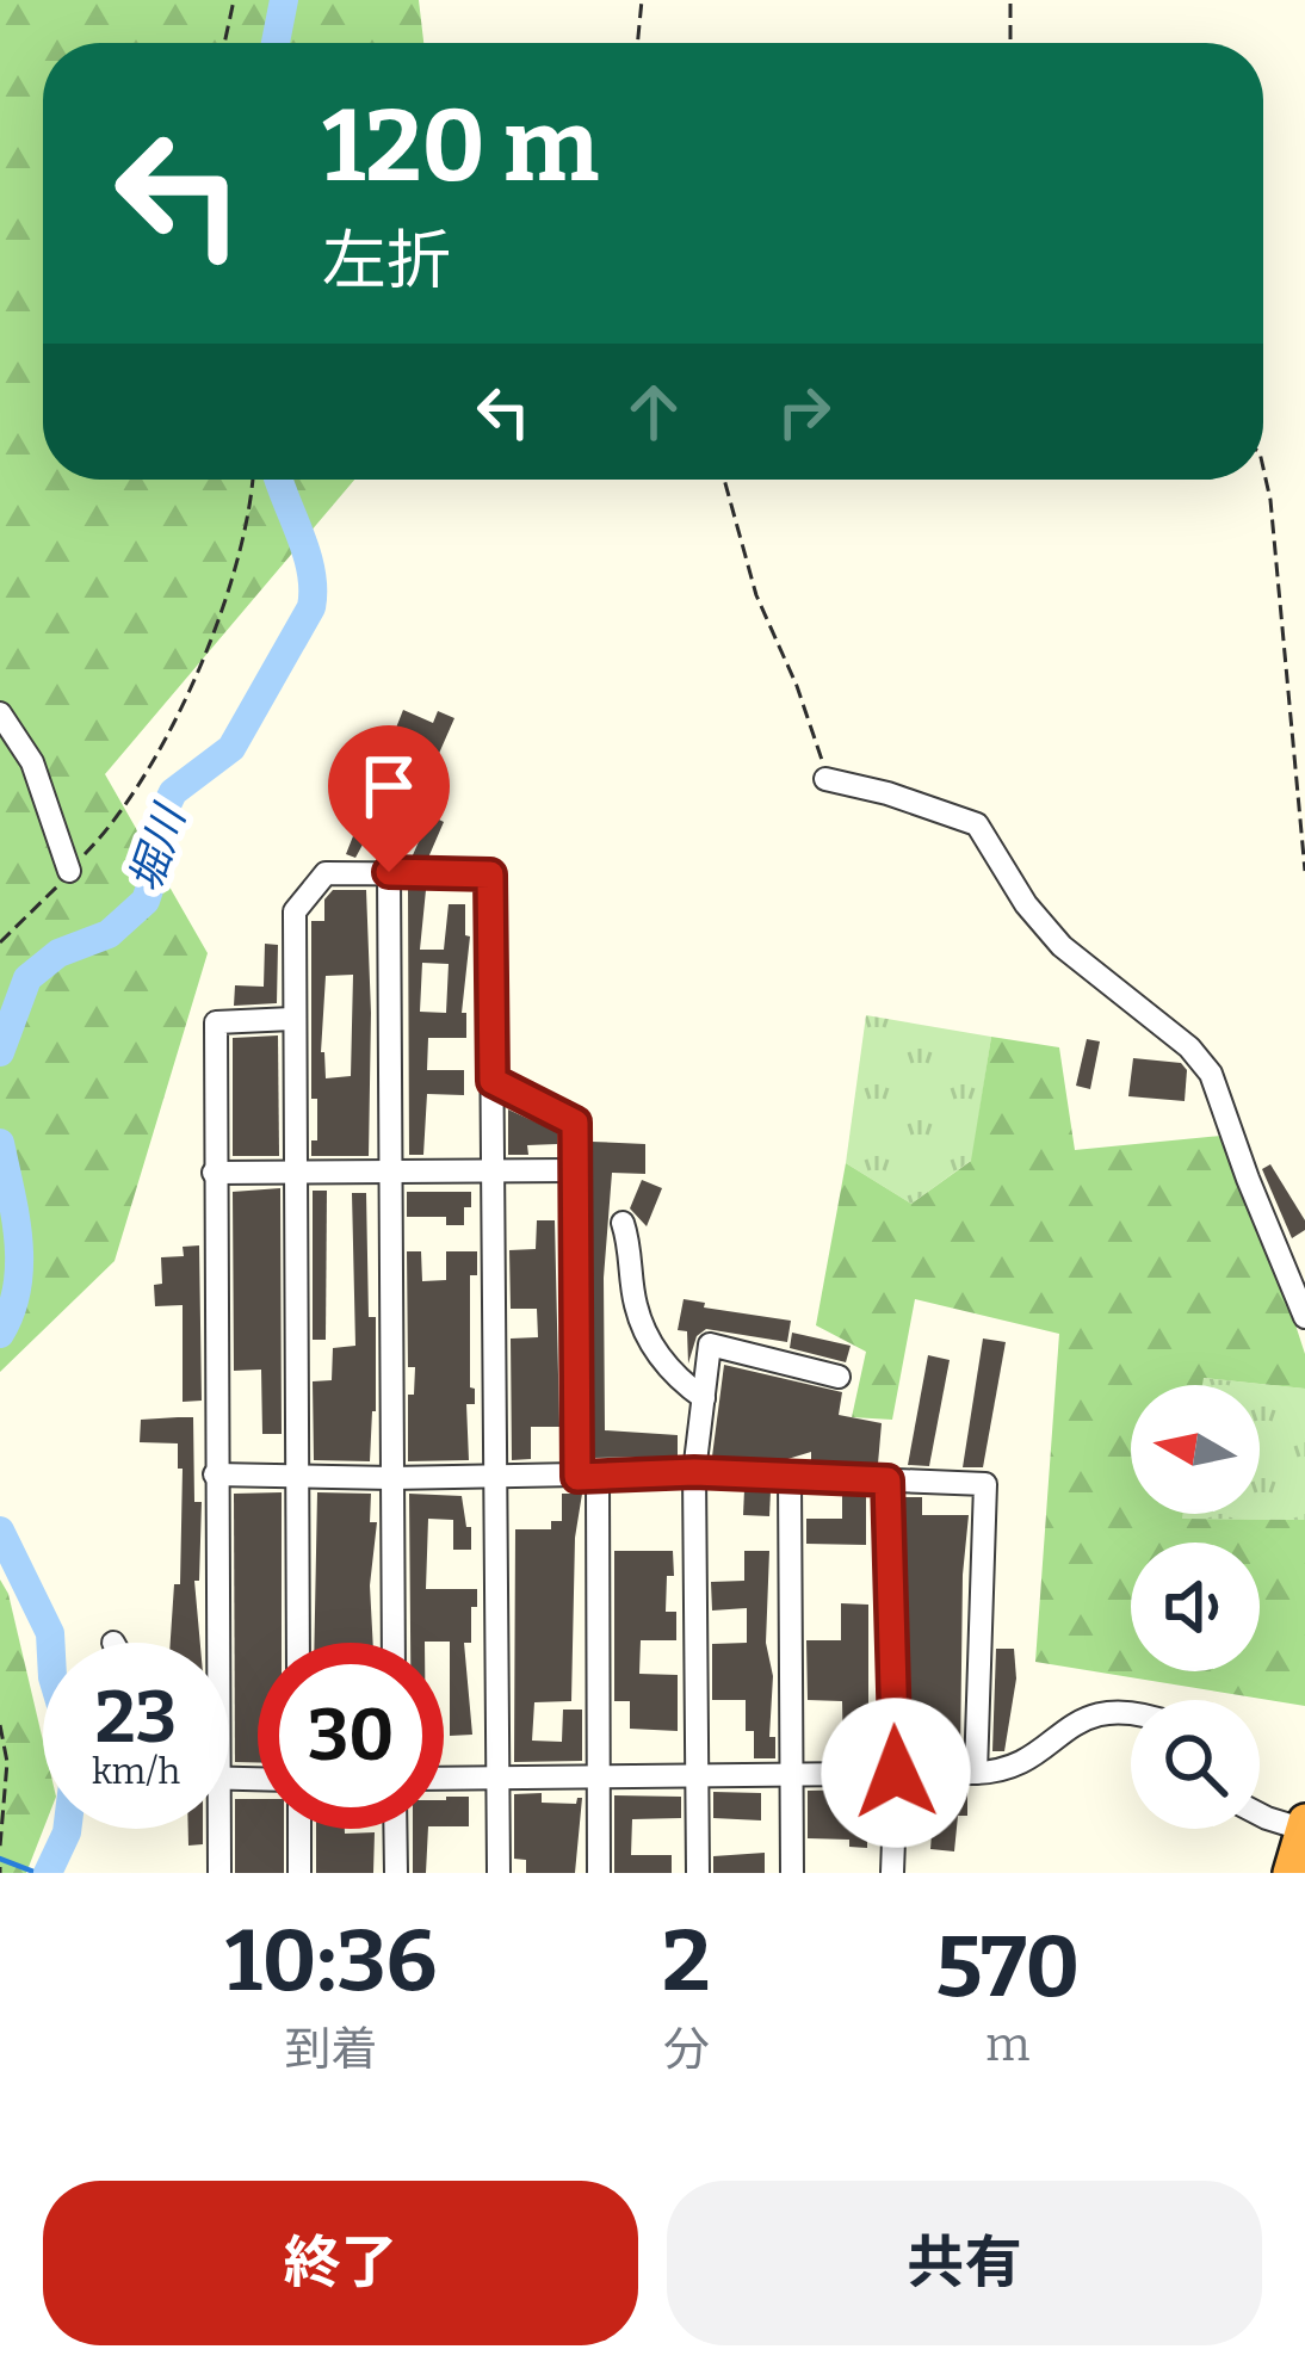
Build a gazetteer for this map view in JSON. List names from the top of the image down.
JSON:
{
  "water": ["堀川"],
  "north": "left",
  "page": {
    "turn": ["120 m", "左折"],
    "speed": "23 km/h",
    "limit": "30",
    "eta": [
      "10:36",
      "到着",
      "2",
      "分",
      "570",
      "m"
    ],
    "buttons": ["終了", "共有"]
  }
}
